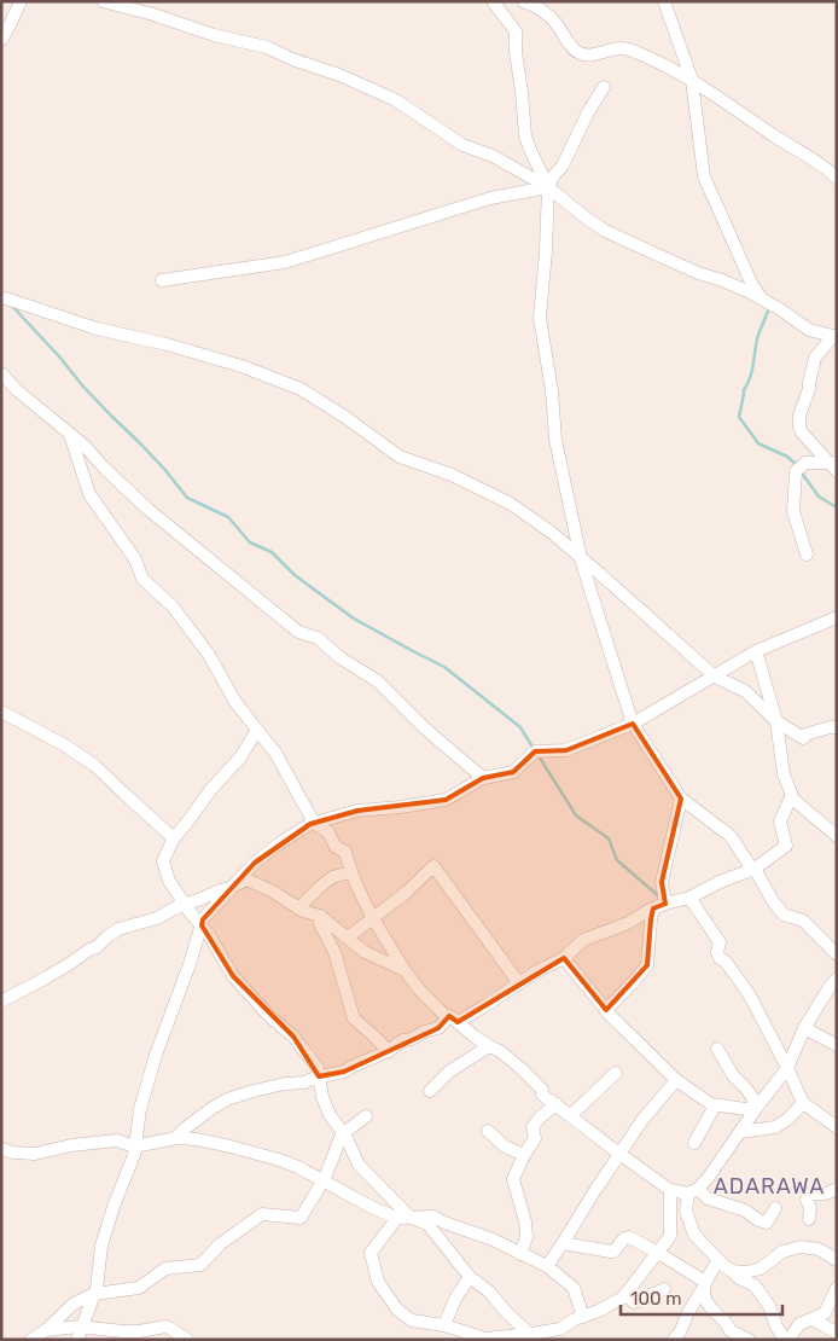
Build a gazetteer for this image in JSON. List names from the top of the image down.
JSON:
{
  "districts": ["ADARAWA"],
  "scale_bar": "100 m"
}
